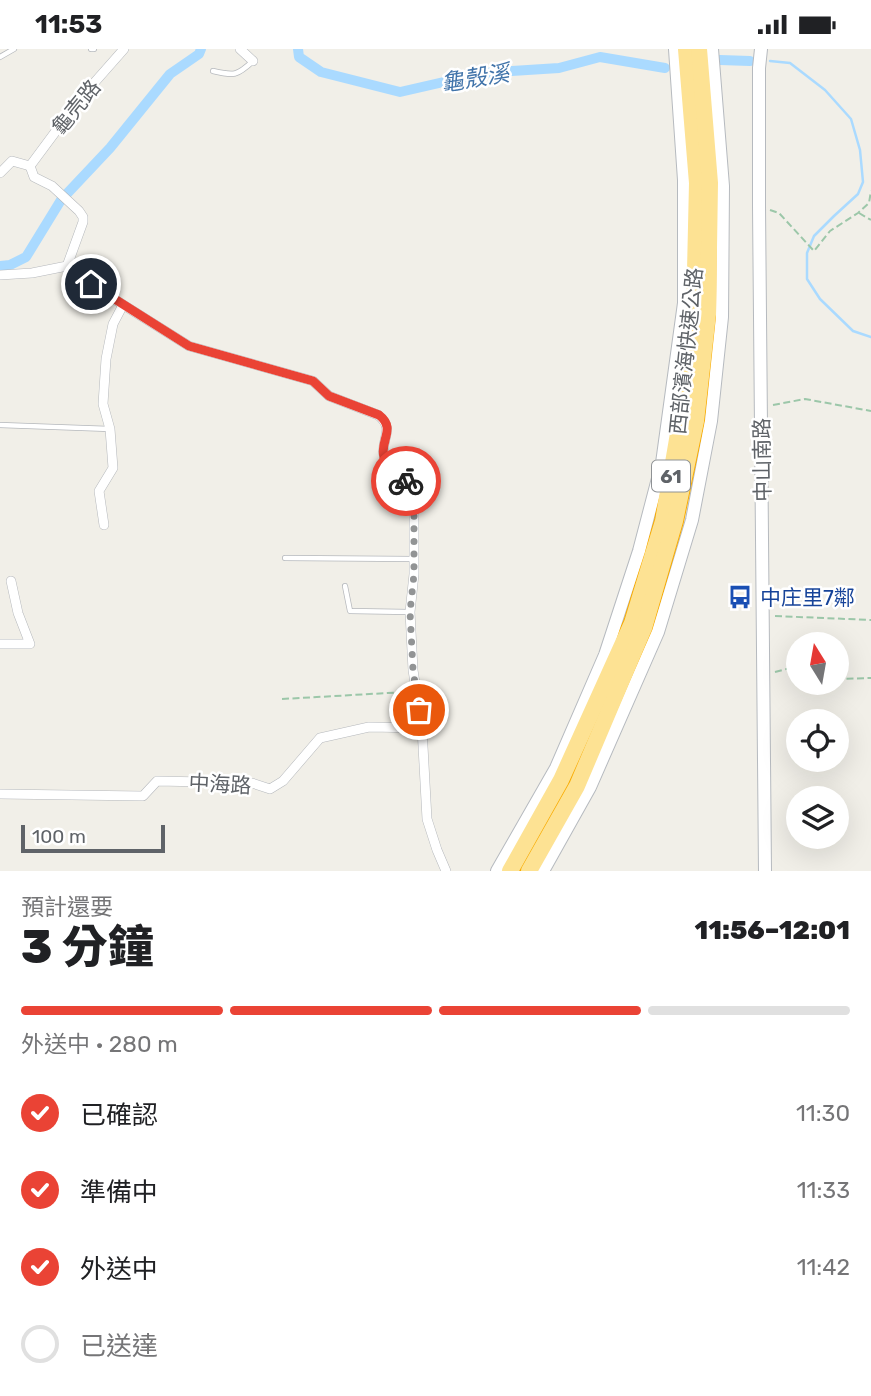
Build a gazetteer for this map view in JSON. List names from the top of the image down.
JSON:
{
  "streets": {
    "highway": ["西部濱海快速公路", "61"],
    "street": ["龜壳路", "中山南路", "中海路"]
  },
  "water": ["龜殼溪"],
  "places": {
    "bus stop": ["中庄里7鄰"]
  },
  "scale_bar": "100 m",
  "north": "top",
  "page": {
    "status": "11:53",
    "scale": "100 m",
    "heading": ["3 分鐘", "預計還要", "11:56–12:01"],
    "bar": "外送中 · 280 m",
    "list": [
      ["已確認", "11:30"],
      ["準備中", "11:33"],
      ["外送中", "11:42"],
      "已送達"
    ]
  }
}
